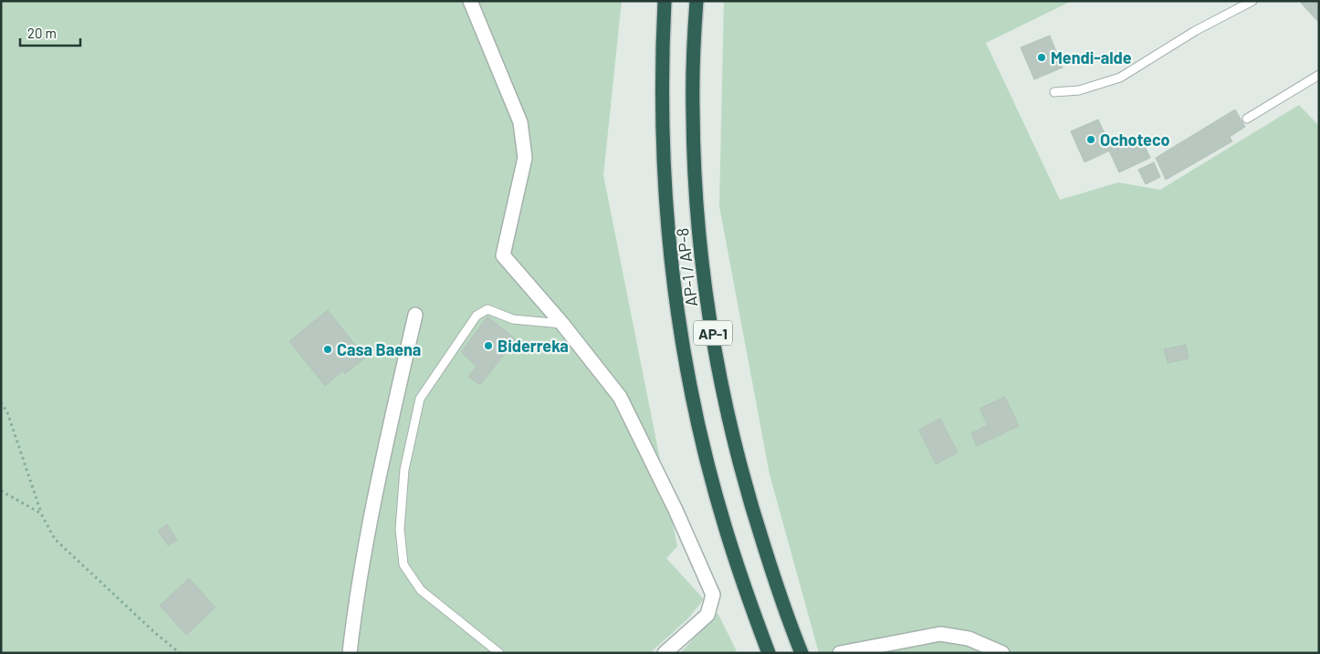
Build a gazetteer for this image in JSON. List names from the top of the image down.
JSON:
{
  "streets": {
    "highway": ["AP-1 / AP-8", "AP-1"]
  },
  "places": [
    "Mendi-alde",
    "Ochoteco",
    "Biderreka",
    "Casa Baena"
  ],
  "scale_bar": "20 m"
}
